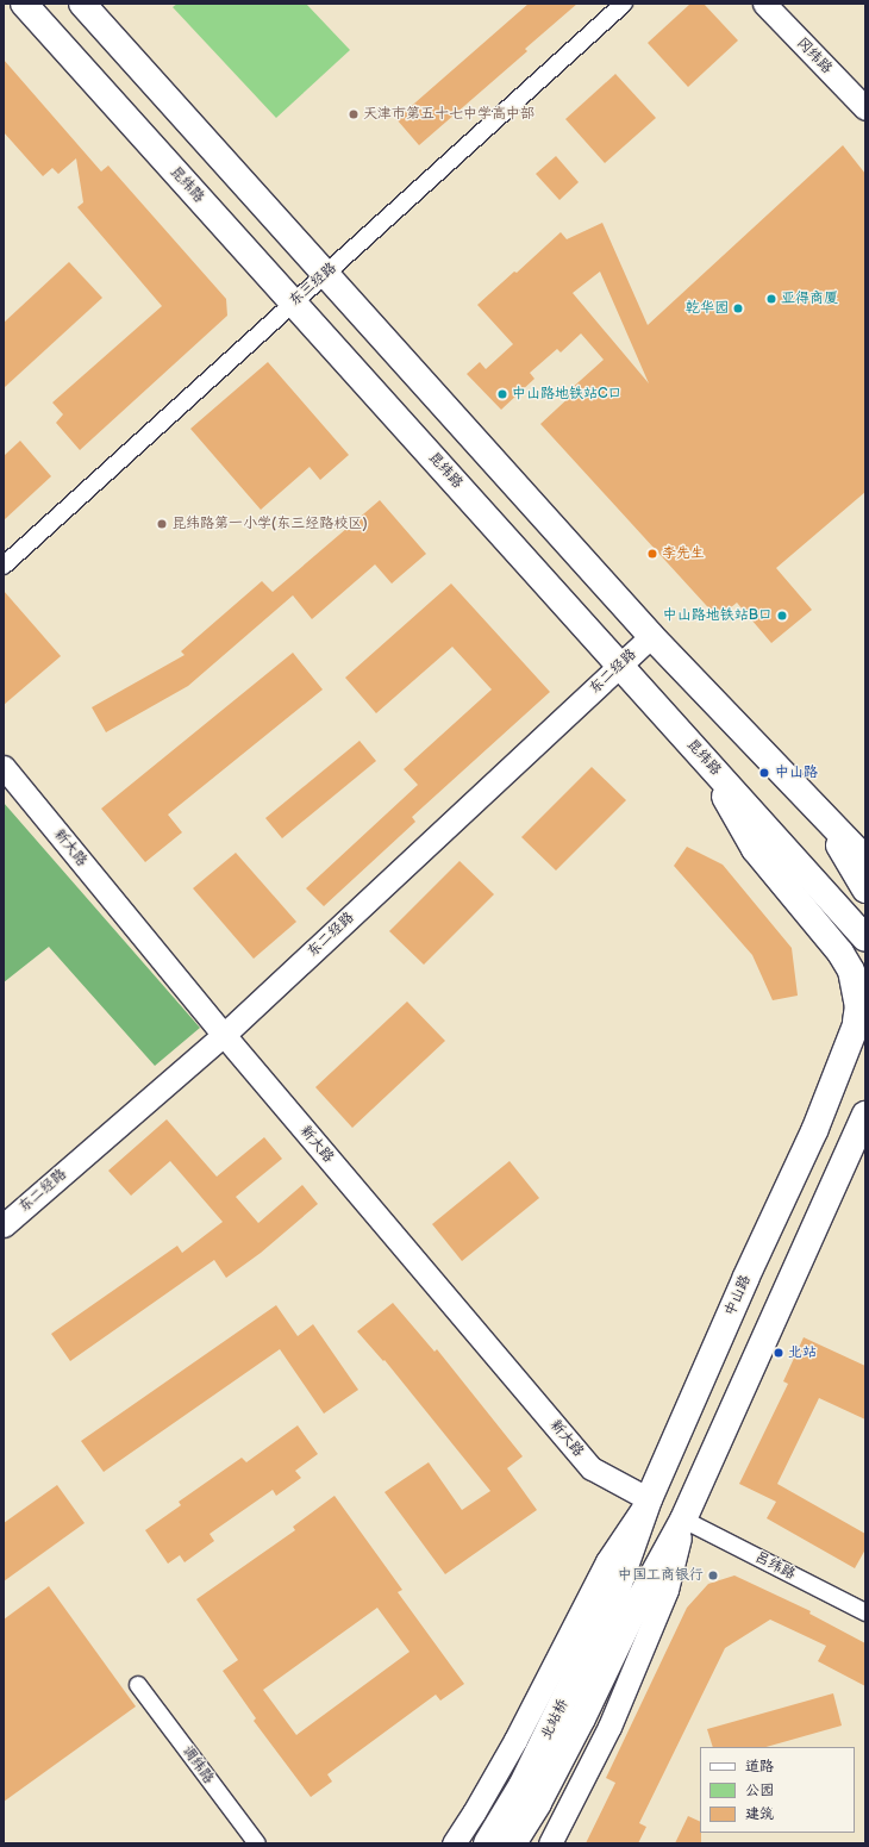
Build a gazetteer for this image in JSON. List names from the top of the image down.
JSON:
{
  "streets": {
    "main road": ["昆纬路", "中山路", "北站桥"],
    "street": [
      "冈纬路",
      "东三经路",
      "东二经路",
      "新大路",
      "吕纬路",
      "调纬路"
    ]
  },
  "crossings": [
    ["昆纬路", "东三经路"],
    ["昆纬路", "东二经路"],
    ["东二经路", "新大路"],
    ["新大路", "中山路"],
    ["中山路", "北站桥"]
  ],
  "places": [
    "天津市第五十七中学高中部",
    "亚得商厦",
    "乾华园",
    "中山路地铁站C口",
    "昆纬路第一小学(东三经路校区)",
    "李先生",
    "中山路地铁站B口",
    "中山路",
    "北站",
    "中国工商银行"
  ],
  "legend": ["道路", "公园", "建筑"]
}
